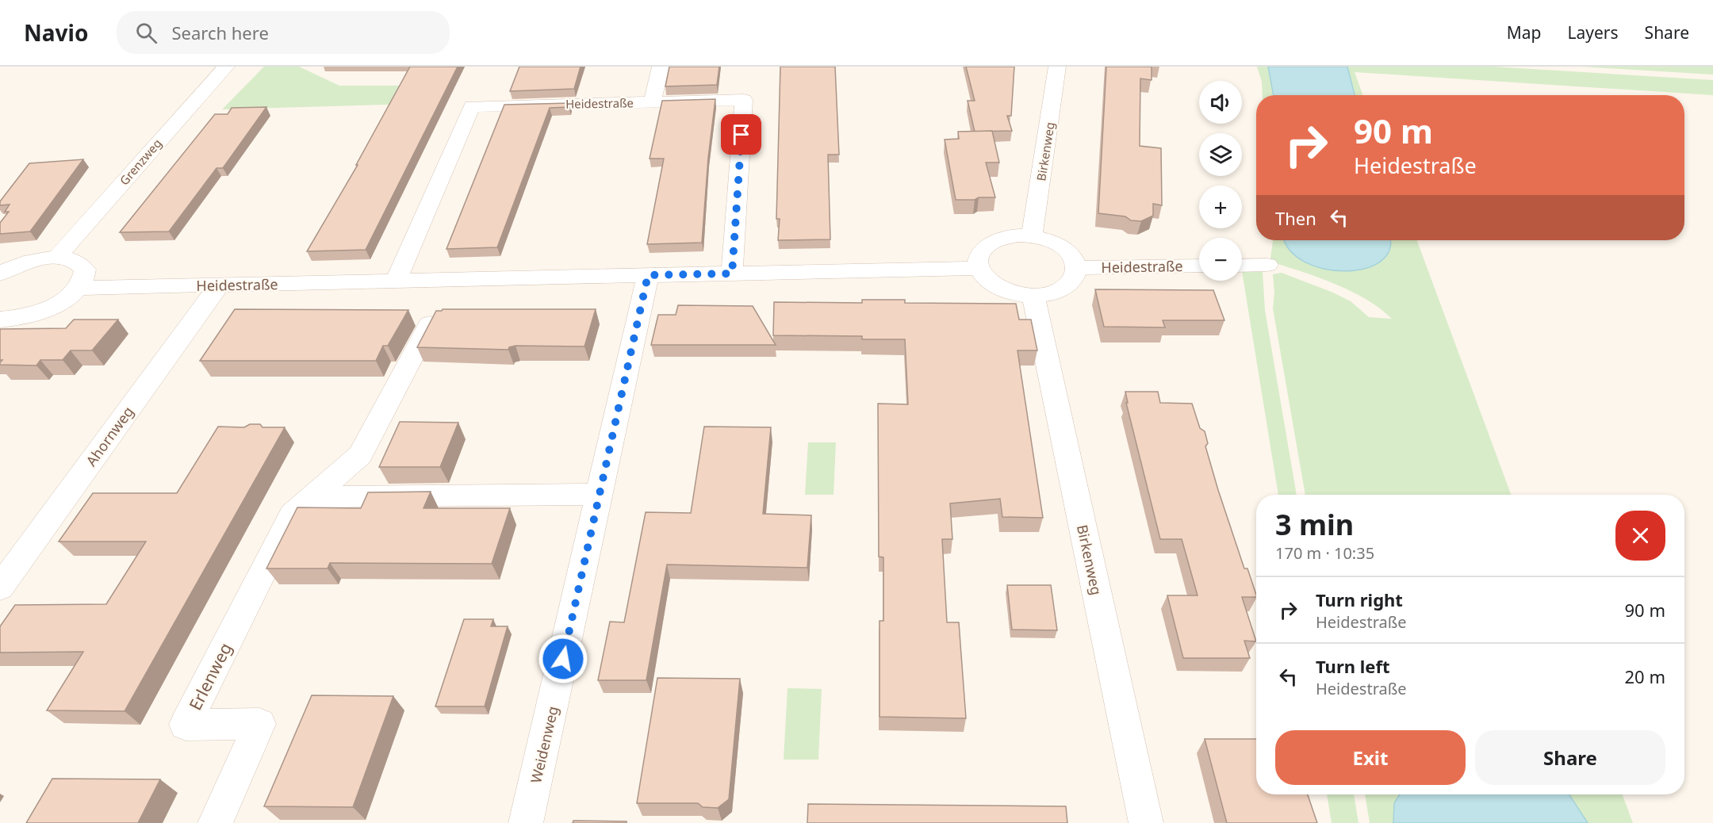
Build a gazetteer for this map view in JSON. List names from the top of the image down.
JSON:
{
  "streets": {
    "street": [
      "Heidestraße",
      "Birkenweg",
      "Grenzweg",
      "Ahornweg",
      "Erlenweg",
      "Weidenweg"
    ]
  },
  "crossings": [
    ["Heidestraße", "Birkenweg"],
    ["Heidestraße", "Ahornweg"],
    ["Heidestraße", "Weidenweg"]
  ],
  "page": {
    "header": "Navio",
    "search": "Search here",
    "nav": ["Map", "Layers", "Share"],
    "map_buttons": ["+", "−"],
    "turn": ["90 m", "Heidestraße"],
    "then": "Then",
    "heading": ["3 min", "170 m · 10:35"],
    "list": [
      {
        "name": "Turn right",
        "note": "Heidestraße",
        "value": "90 m"
      },
      {
        "name": "Turn left",
        "note": "Heidestraße",
        "value": "20 m"
      }
    ],
    "buttons": ["Exit", "Share"]
  }
}
